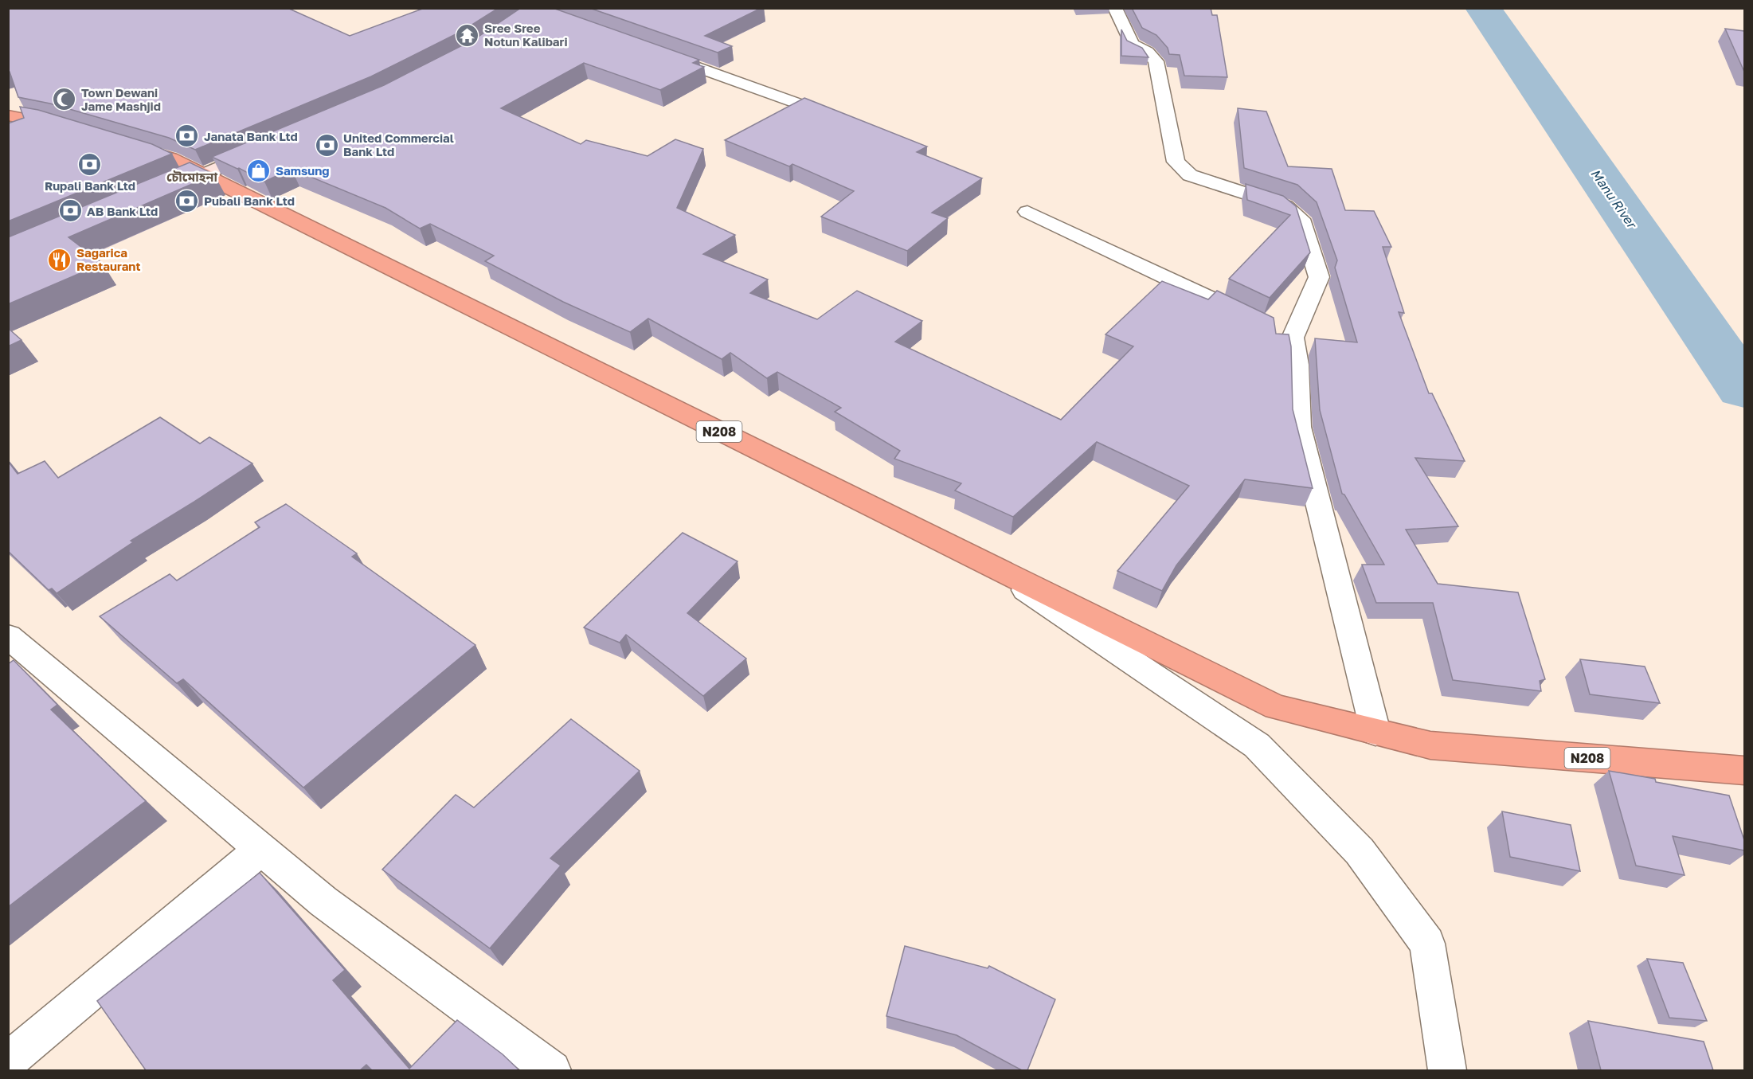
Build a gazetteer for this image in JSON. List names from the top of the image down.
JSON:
{
  "streets": {
    "highway": ["N208"]
  },
  "districts": ["চৌমোহনা"],
  "water": ["Manu River"],
  "places": {
    "temple": ["Sree Sree Notun Kalibari"],
    "mosque": ["Town Dewani Jame Mashjid"],
    "bank": [
      "Janata Bank Ltd",
      "United Commercial Bank Ltd",
      "Rupali Bank Ltd",
      "Pubali Bank Ltd",
      "AB Bank Ltd"
    ],
    "shop": ["Samsung"],
    "restaurant": ["Sagarica Restaurant"]
  }
}
